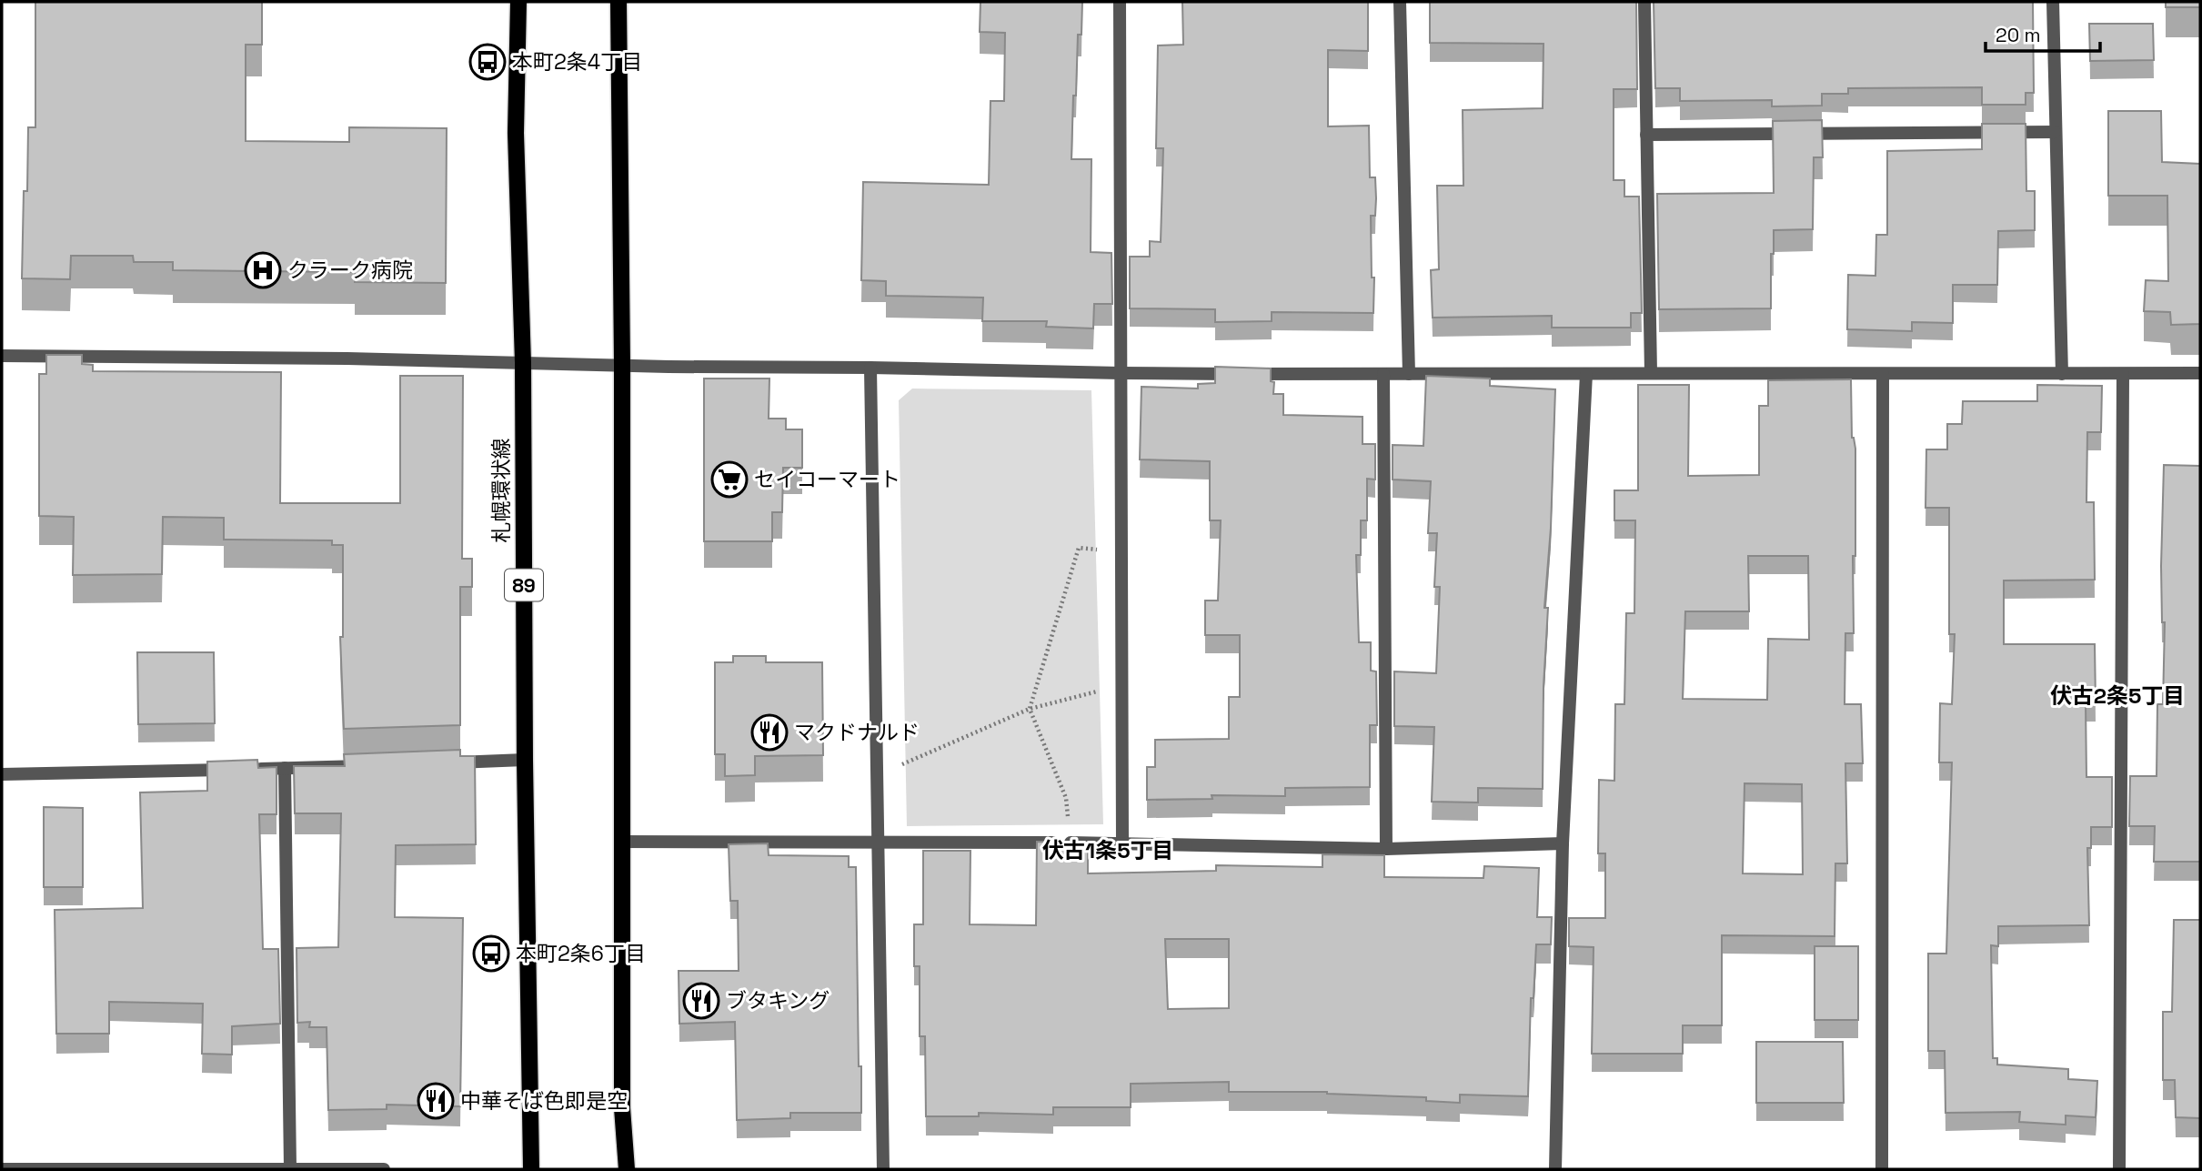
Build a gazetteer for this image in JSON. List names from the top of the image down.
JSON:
{
  "streets": {
    "main road": ["札幌環状線", "89"]
  },
  "districts": ["伏古2条5丁目", "伏古1条5丁目"],
  "places": {
    "bus stop": ["本町2条4丁目", "本町2条6丁目"],
    "hospital": ["クラーク病院"],
    "supermarket": ["セイコーマート"],
    "restaurant": ["マクドナルド", "ブタキング", "中華そば色即是空"]
  },
  "scale_bar": "20 m"
}
